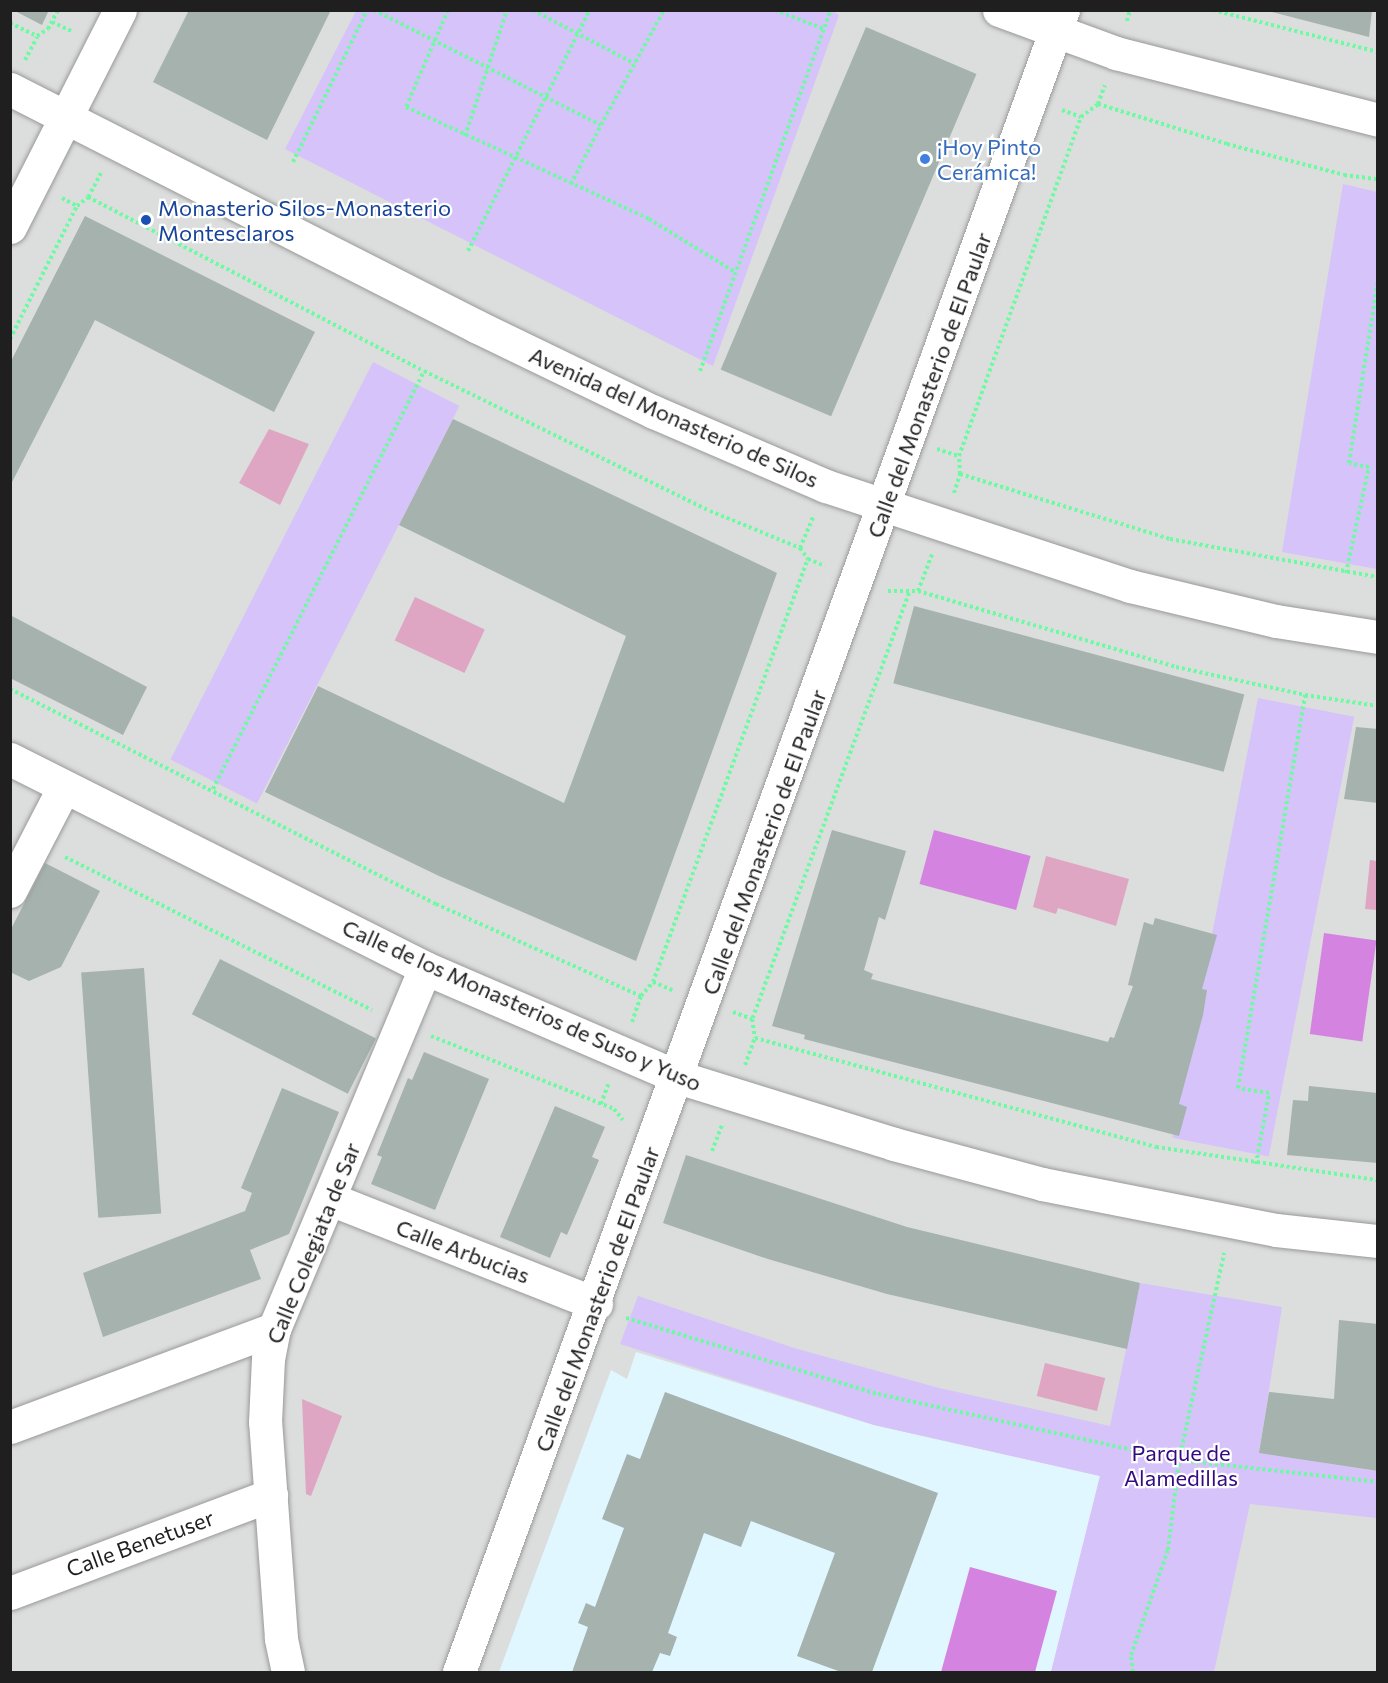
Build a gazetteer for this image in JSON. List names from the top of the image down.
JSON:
{
  "streets": {
    "street": [
      "Calle del Monasterio de El Paular",
      "Avenida del Monasterio de Silos",
      "Calle de los Monasterios de Suso y Yuso",
      "Calle Colegiata de Sar",
      "Calle Arbucias",
      "Calle Benetuser"
    ]
  },
  "crossings": [
    ["Calle del Monasterio de El Paular", "Avenida del Monasterio de Silos"],
    ["Calle del Monasterio de El Paular", "Calle de los Monasterios de Suso y Yuso"],
    ["Calle del Monasterio de El Paular", "Calle Arbucias"],
    ["Calle de los Monasterios de Suso y Yuso", "Calle Colegiata de Sar"],
    ["Calle Colegiata de Sar", "Calle Arbucias"],
    ["Calle Colegiata de Sar", "Calle Benetuser"]
  ],
  "parks": ["Parque de Alamedillas"],
  "places": ["¡Hoy Pinto Cerámica!", "Monasterio Silos-Monasterio Montesclaros"]
}
